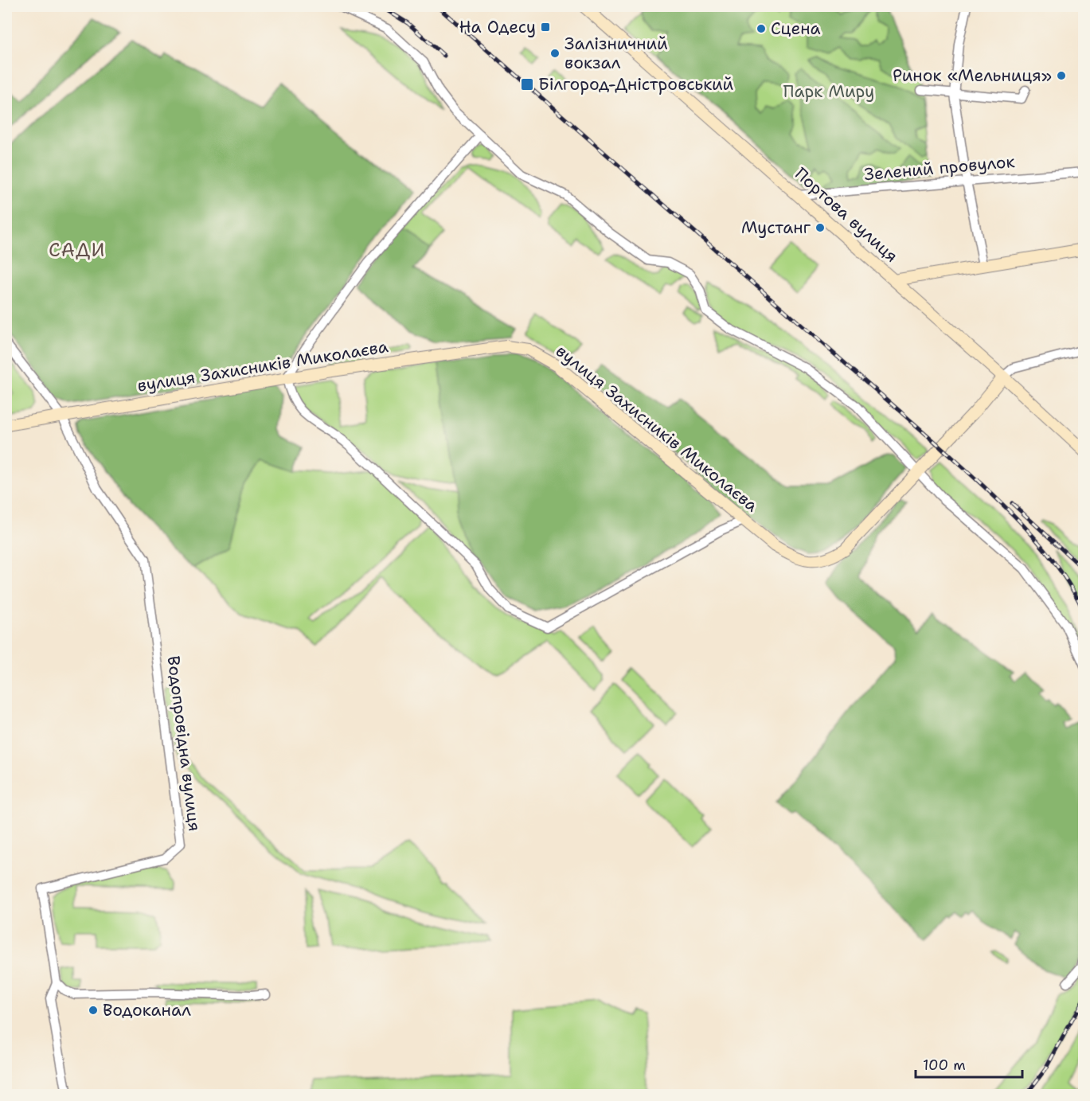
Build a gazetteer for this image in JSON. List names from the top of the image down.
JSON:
{
  "streets": {
    "street": [
      "Зелений провулок",
      "Портова вулиця",
      "вулиця Захисників Миколаєва",
      "Водопровідна вулиця"
    ]
  },
  "crossings": [
    ["Зелений провулок", "Портова вулиця"],
    ["Портова вулиця", "вулиця Захисників Миколаєва"],
    ["вулиця Захисників Миколаєва", "Водопровідна вулиця"]
  ],
  "districts": ["САДИ"],
  "parks": ["Парк Миру"],
  "places": {
    "transit": ["На Одесу", "Білгород-Дністровський"],
    "other": [
      "Сцена",
      "Залізничний вокзал",
      "Ринок «Мельниця»",
      "Мустанг",
      "Водоканал"
    ]
  },
  "scale_bar": "100 m"
}
